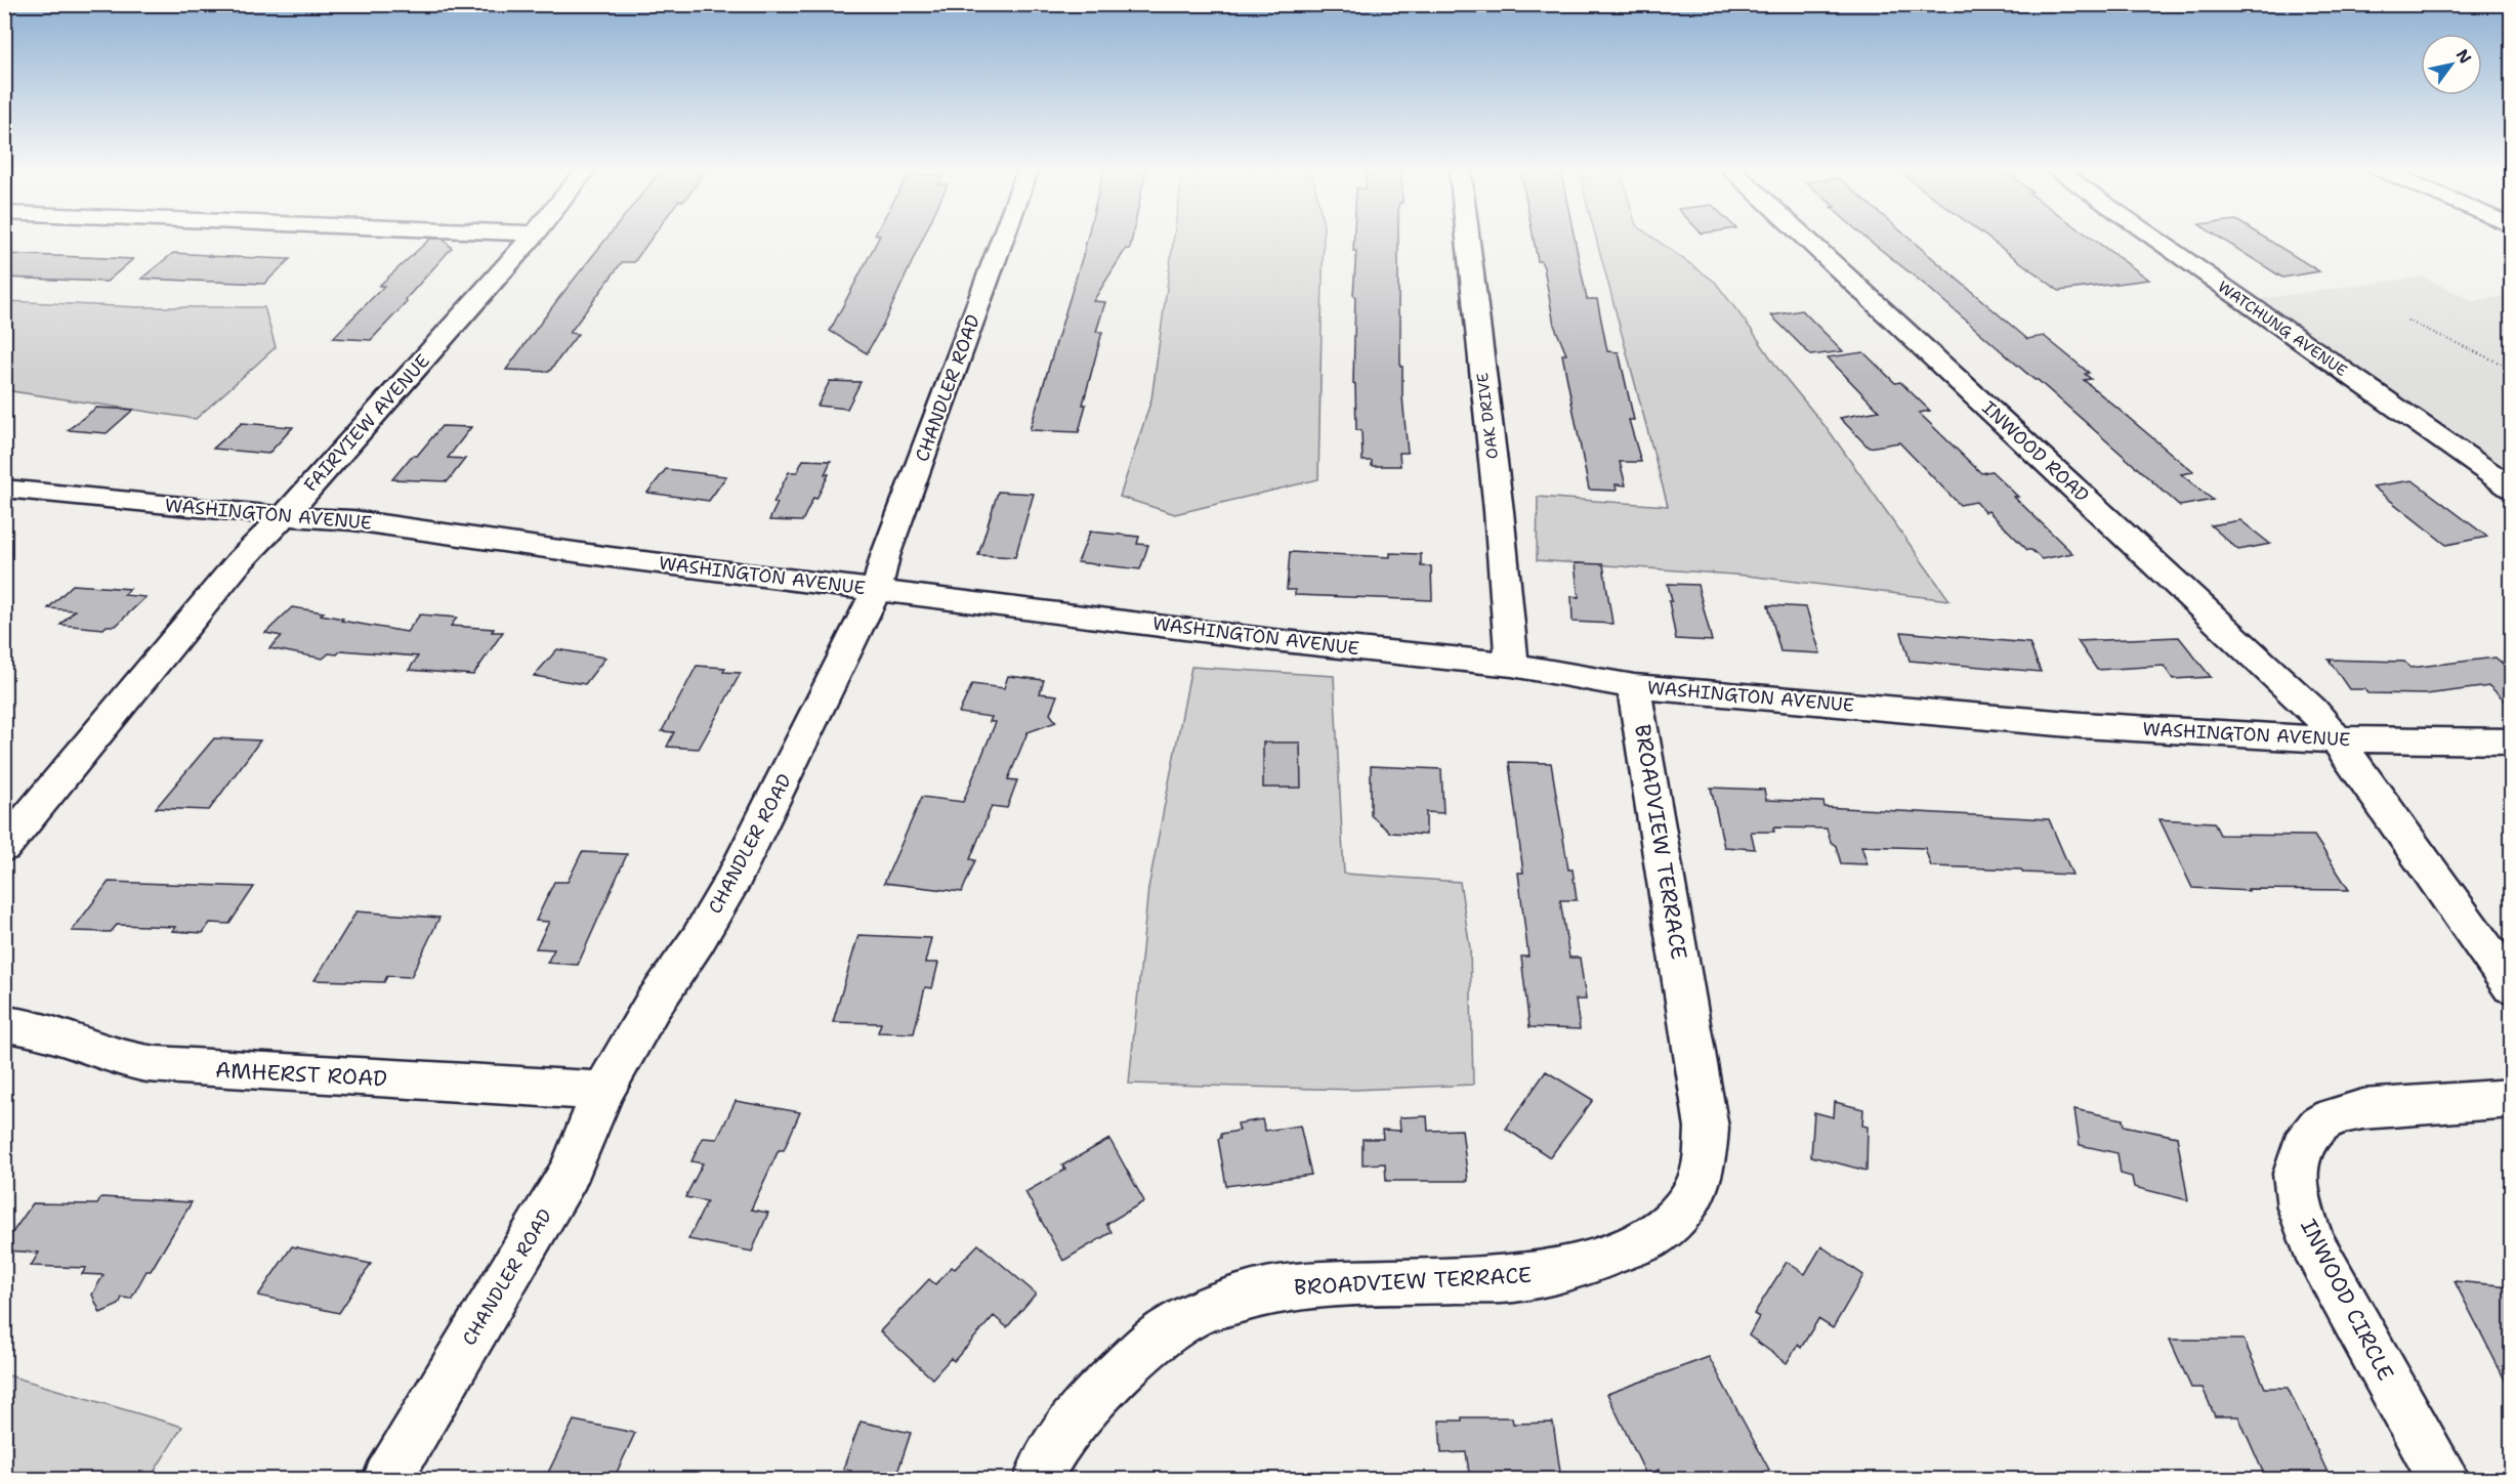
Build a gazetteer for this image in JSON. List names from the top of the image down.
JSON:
{
  "streets": {
    "street": [
      "WATCHUNG AVENUE",
      "CHANDLER ROAD",
      "OAK DRIVE",
      "FAIRVIEW AVENUE",
      "INWOOD ROAD",
      "WASHINGTON AVENUE",
      "BROADVIEW TERRACE",
      "AMHERST ROAD",
      "INWOOD CIRCLE"
    ]
  },
  "crossings": [
    ["CHANDLER ROAD", "WASHINGTON AVENUE"],
    ["CHANDLER ROAD", "AMHERST ROAD"],
    ["OAK DRIVE", "WASHINGTON AVENUE"],
    ["FAIRVIEW AVENUE", "WASHINGTON AVENUE"],
    ["INWOOD ROAD", "WASHINGTON AVENUE"],
    ["WASHINGTON AVENUE", "BROADVIEW TERRACE"]
  ],
  "north": "top right"
}
